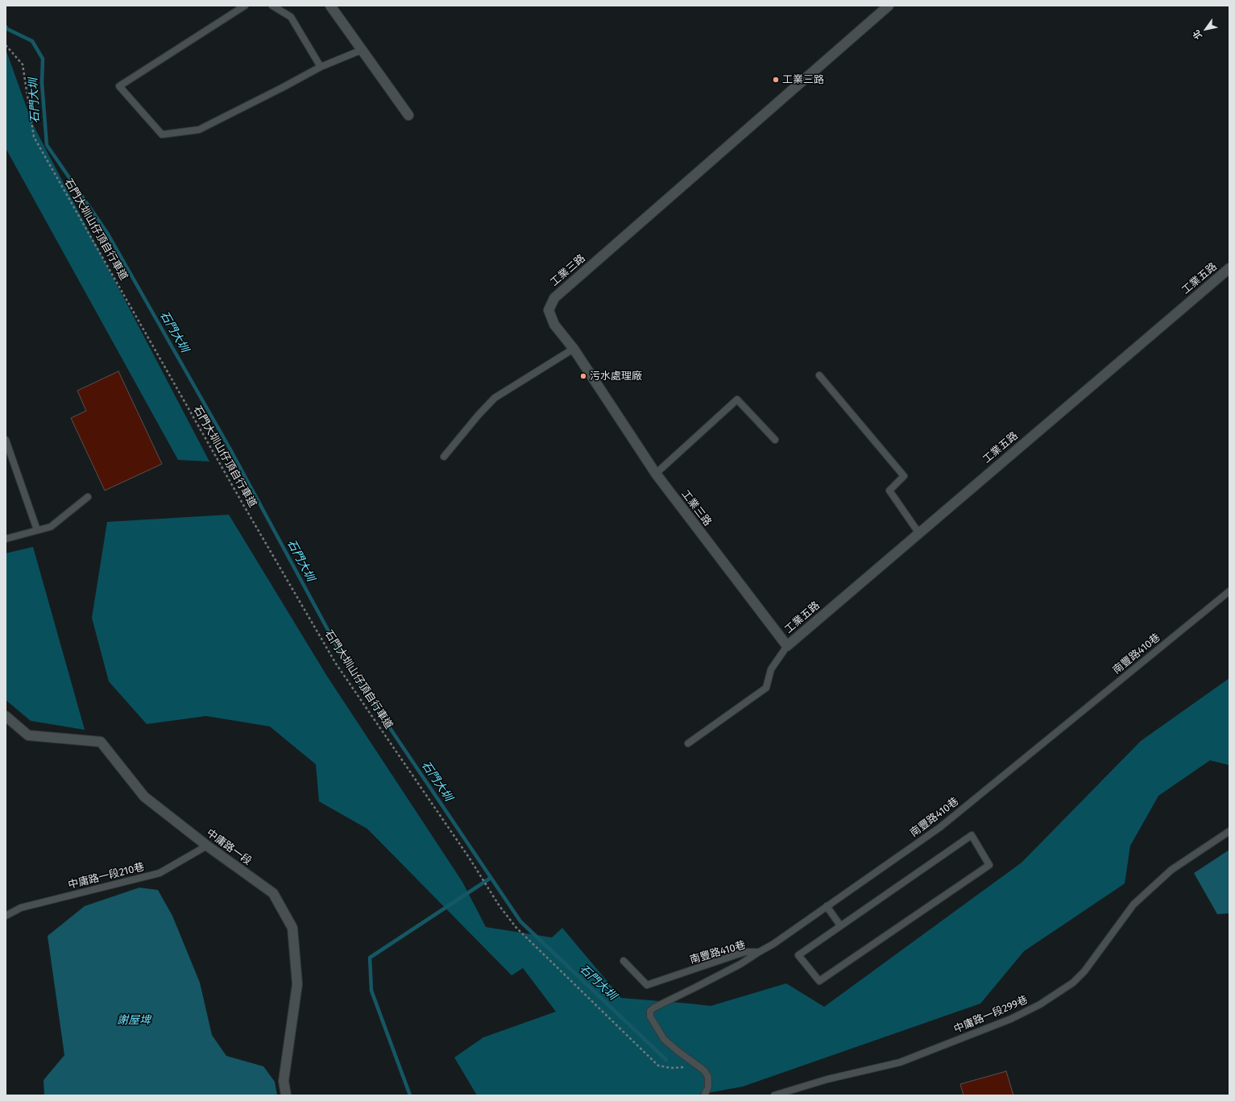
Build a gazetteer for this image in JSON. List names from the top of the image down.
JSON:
{
  "streets": {
    "street": ["工業三路", "工業五路", "中庸路一段"],
    "lane": ["南豐路410巷", "中庸路一段210巷", "中庸路一段299巷"],
    "path": ["石門大圳山仔頂自行車道"]
  },
  "crossings": [
    ["工業三路", "工業五路"],
    ["中庸路一段", "中庸路一段210巷"]
  ],
  "water": ["石門大圳", "謝屋埤"],
  "places": ["工業三路", "污水處理廠"],
  "north": "bottom left"
}
